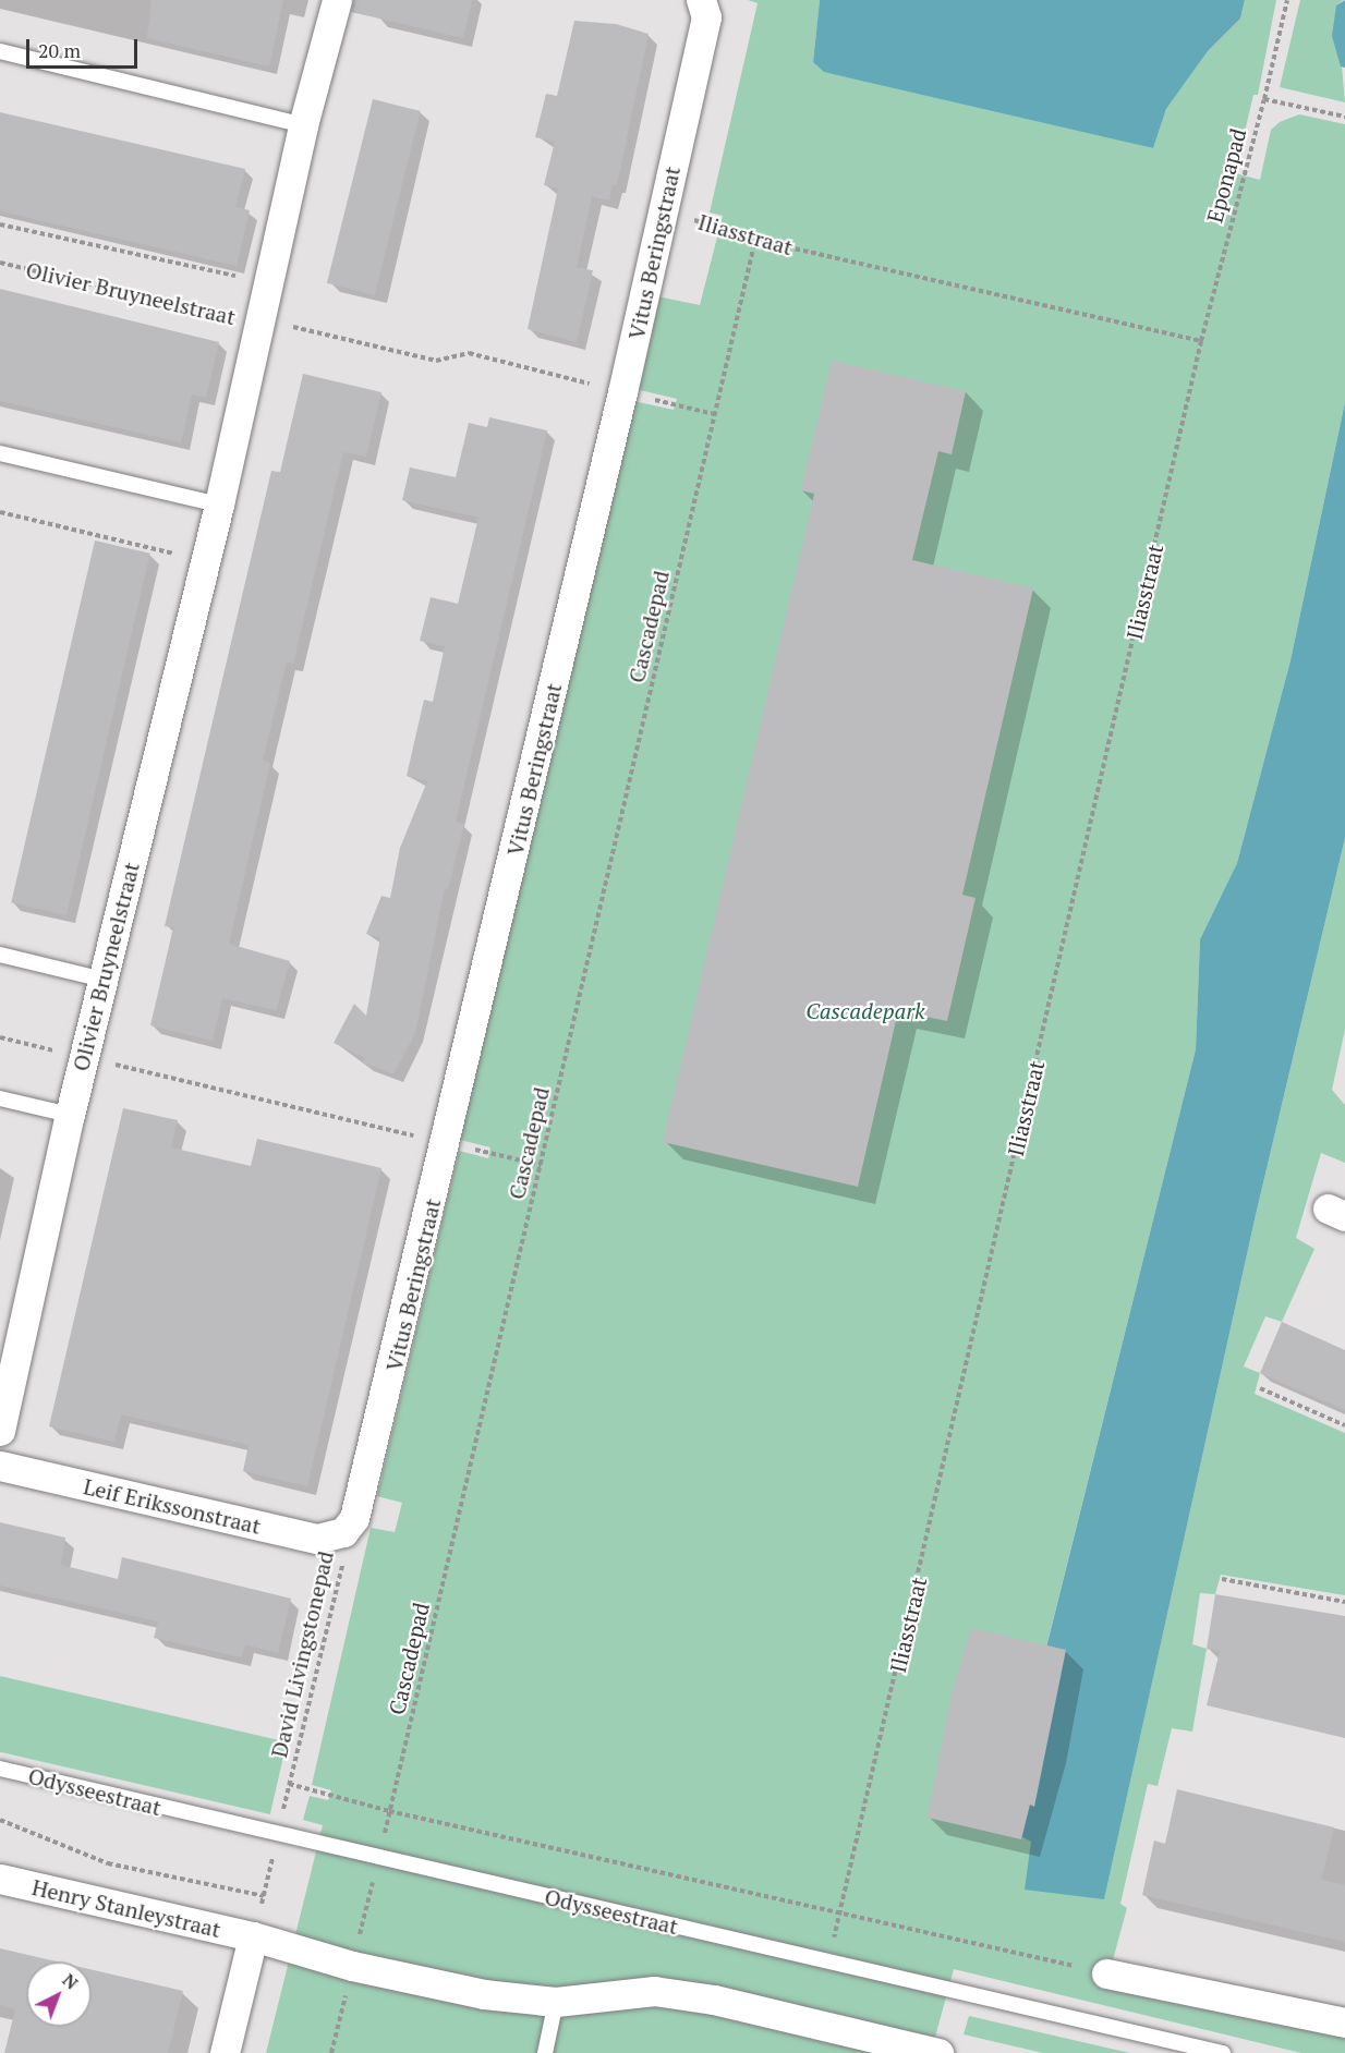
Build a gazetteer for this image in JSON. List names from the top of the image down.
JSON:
{
  "streets": {
    "street": [
      "Vitus Beringstraat",
      "Olivier Bruyneelstraat",
      "Leif Erikssonstraat",
      "Henry Stanleystraat"
    ],
    "lane": ["Odysseestraat"],
    "path": [
      "Eponapad",
      "Iliasstraat",
      "Cascadepad",
      "David Livingstonepad"
    ]
  },
  "crossings": [
    ["Eponapad", "Iliasstraat"],
    ["Iliasstraat", "Vitus Beringstraat"],
    ["Iliasstraat", "Cascadepad"],
    ["Iliasstraat", "David Livingstonepad"],
    ["Vitus Beringstraat", "Leif Erikssonstraat"],
    ["Vitus Beringstraat", "David Livingstonepad"],
    ["Cascadepad", "David Livingstonepad"],
    ["Cascadepad", "Odysseestraat"],
    ["Leif Erikssonstraat", "David Livingstonepad"],
    ["David Livingstonepad", "Odysseestraat"],
    ["David Livingstonepad", "Henry Stanleystraat"]
  ],
  "parks": ["Cascadepark"],
  "scale_bar": "20 m",
  "north": "top right"
}
